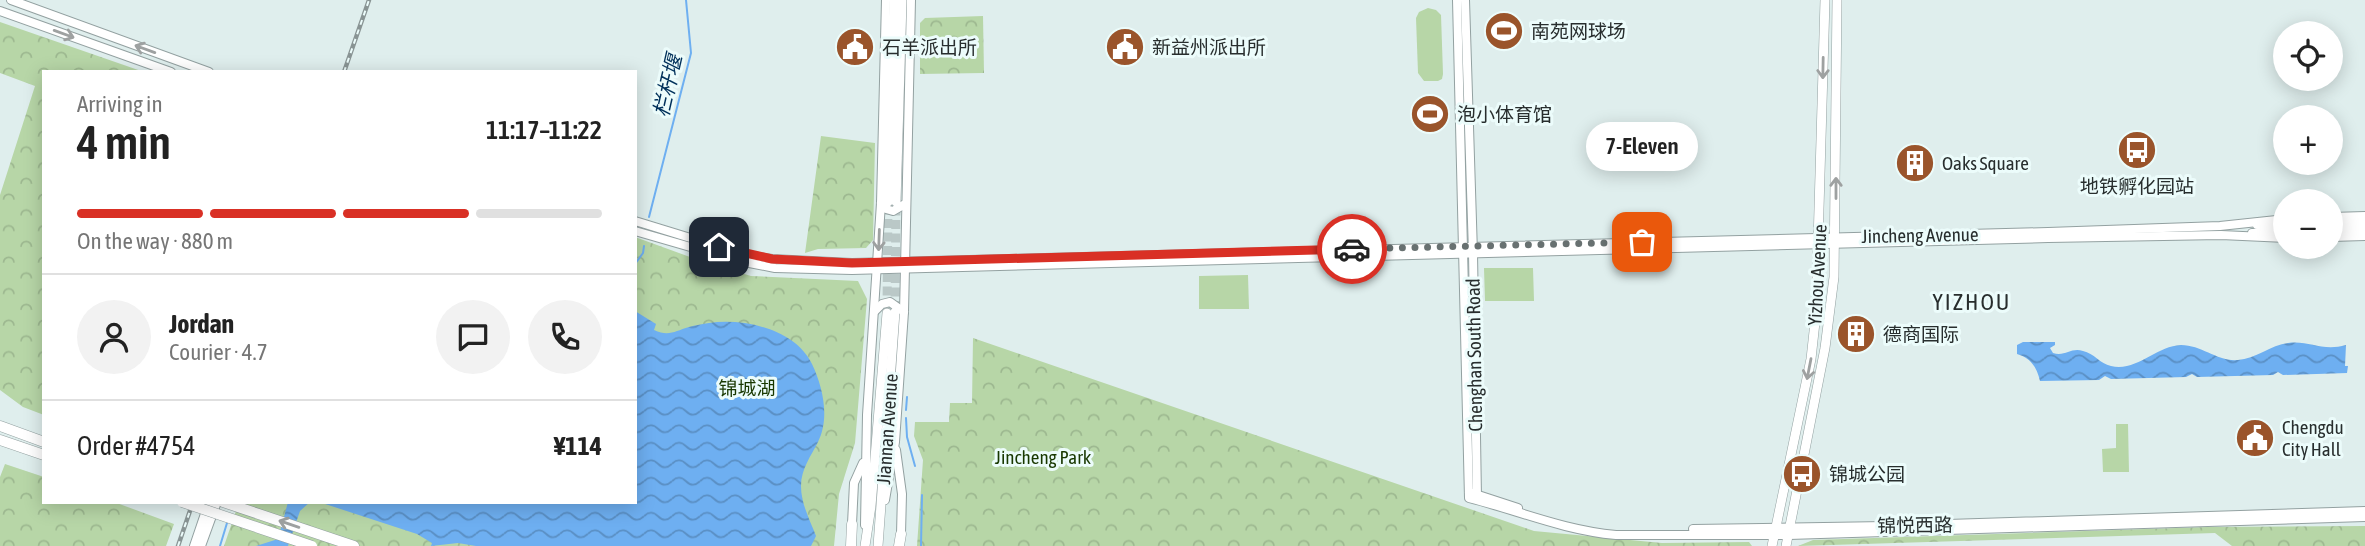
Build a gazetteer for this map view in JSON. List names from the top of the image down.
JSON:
{
  "streets": {
    "main road": [
      "Jincheng Avenue",
      "Yizhou Avenue",
      "Chenghan South Road",
      "Jiannan Avenue",
      "锦悦西路"
    ]
  },
  "crossings": [
    ["Jincheng Avenue", "Yizhou Avenue"],
    ["Jincheng Avenue", "Chenghan South Road"],
    ["Yizhou Avenue", "锦悦西路"],
    ["Chenghan South Road", "锦悦西路"]
  ],
  "districts": ["YIZHOU"],
  "water": ["栏杆堰"],
  "parks": ["锦城湖", "Jincheng Park"],
  "places": {
    "sports": ["南苑网球场", "泡小体育馆"],
    "public building": ["石羊派出所", "新益州派出所", "Chengdu City Hall"],
    "bus stop": ["地铁孵化园站", "锦城公园"],
    "building": ["Oaks Square", "德商国际"],
    "other": ["7-Eleven"]
  },
  "page": {
    "map_buttons": ["+", "−"],
    "heading": ["4 min", "Arriving in", "11:17–11:22"],
    "panel": [
      "Jordan",
      "Courier · 4.7",
      "Order #4754",
      "¥114"
    ],
    "bubble": "7-Eleven",
    "bar": "On the way · 880 m"
  }
}
